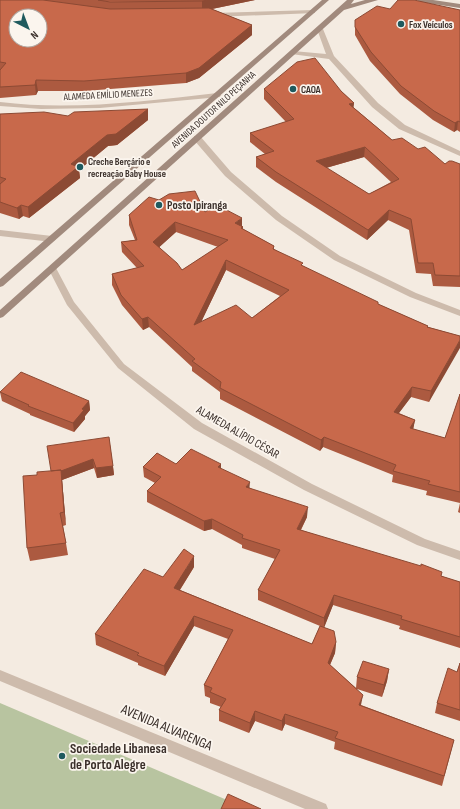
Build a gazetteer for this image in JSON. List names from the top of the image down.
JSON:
{
  "streets": {
    "main road": ["AVENIDA DOUTOR NILO PEÇANHA"],
    "street": ["ALAMEDA EMÍLIO MENEZES", "ALAMEDA ALÍPIO CÉSAR", "AVENIDA ALVARENGA"]
  },
  "crossings": [
    ["ALAMEDA EMÍLIO MENEZES", "AVENIDA DOUTOR NILO PEÇANHA"],
    ["AVENIDA DOUTOR NILO PEÇANHA", "ALAMEDA ALÍPIO CÉSAR"]
  ],
  "places": [
    "Fox Veículos",
    "CAOA",
    "Creche Berçário e recreação Baby House",
    "Posto Ipiranga",
    "Sociedade Libanesa de Porto Alegre"
  ],
  "north": "bottom right"
}
